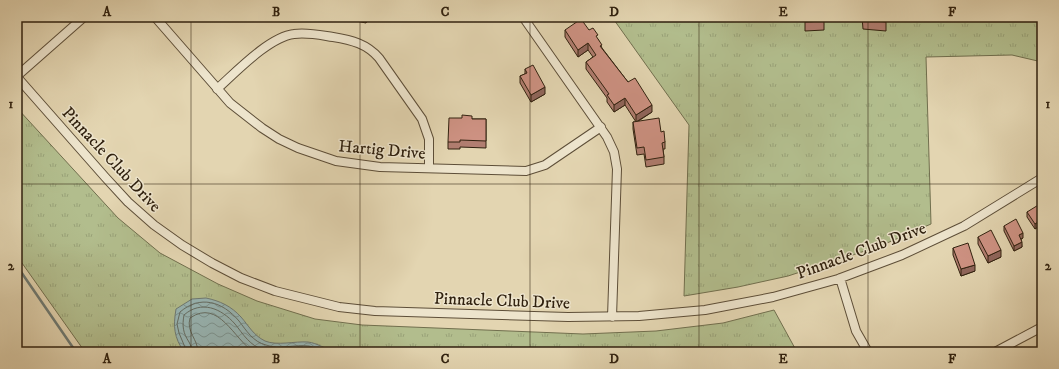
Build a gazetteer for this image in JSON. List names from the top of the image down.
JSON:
{
  "streets": {
    "street": ["Hartig Drive", "Pinnacle Club Drive"]
  },
  "grid": {
    "columns": [
      "A",
      "B",
      "C",
      "D",
      "E",
      "F"
    ],
    "rows": ["1", "2"]
  }
}
